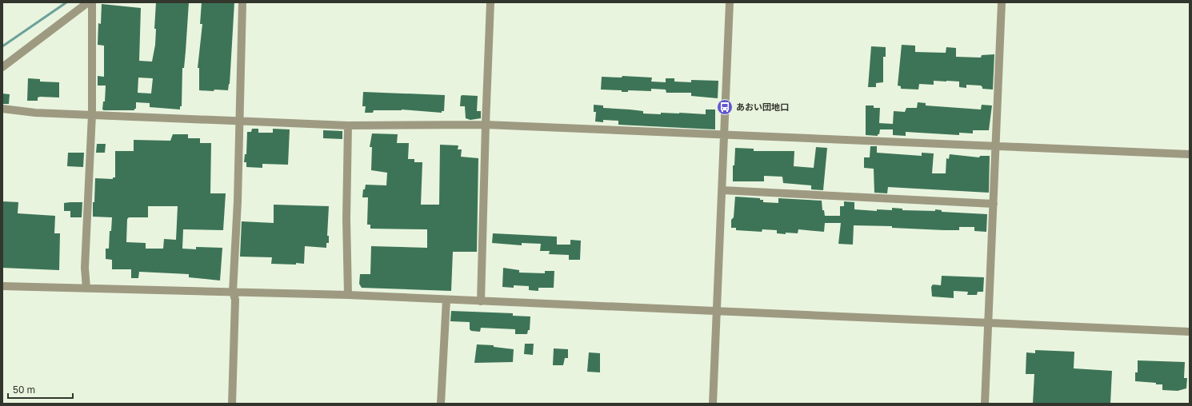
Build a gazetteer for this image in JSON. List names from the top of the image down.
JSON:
{
  "places": {
    "bus stop": ["あおい団地口"]
  },
  "scale_bar": "50 m"
}
